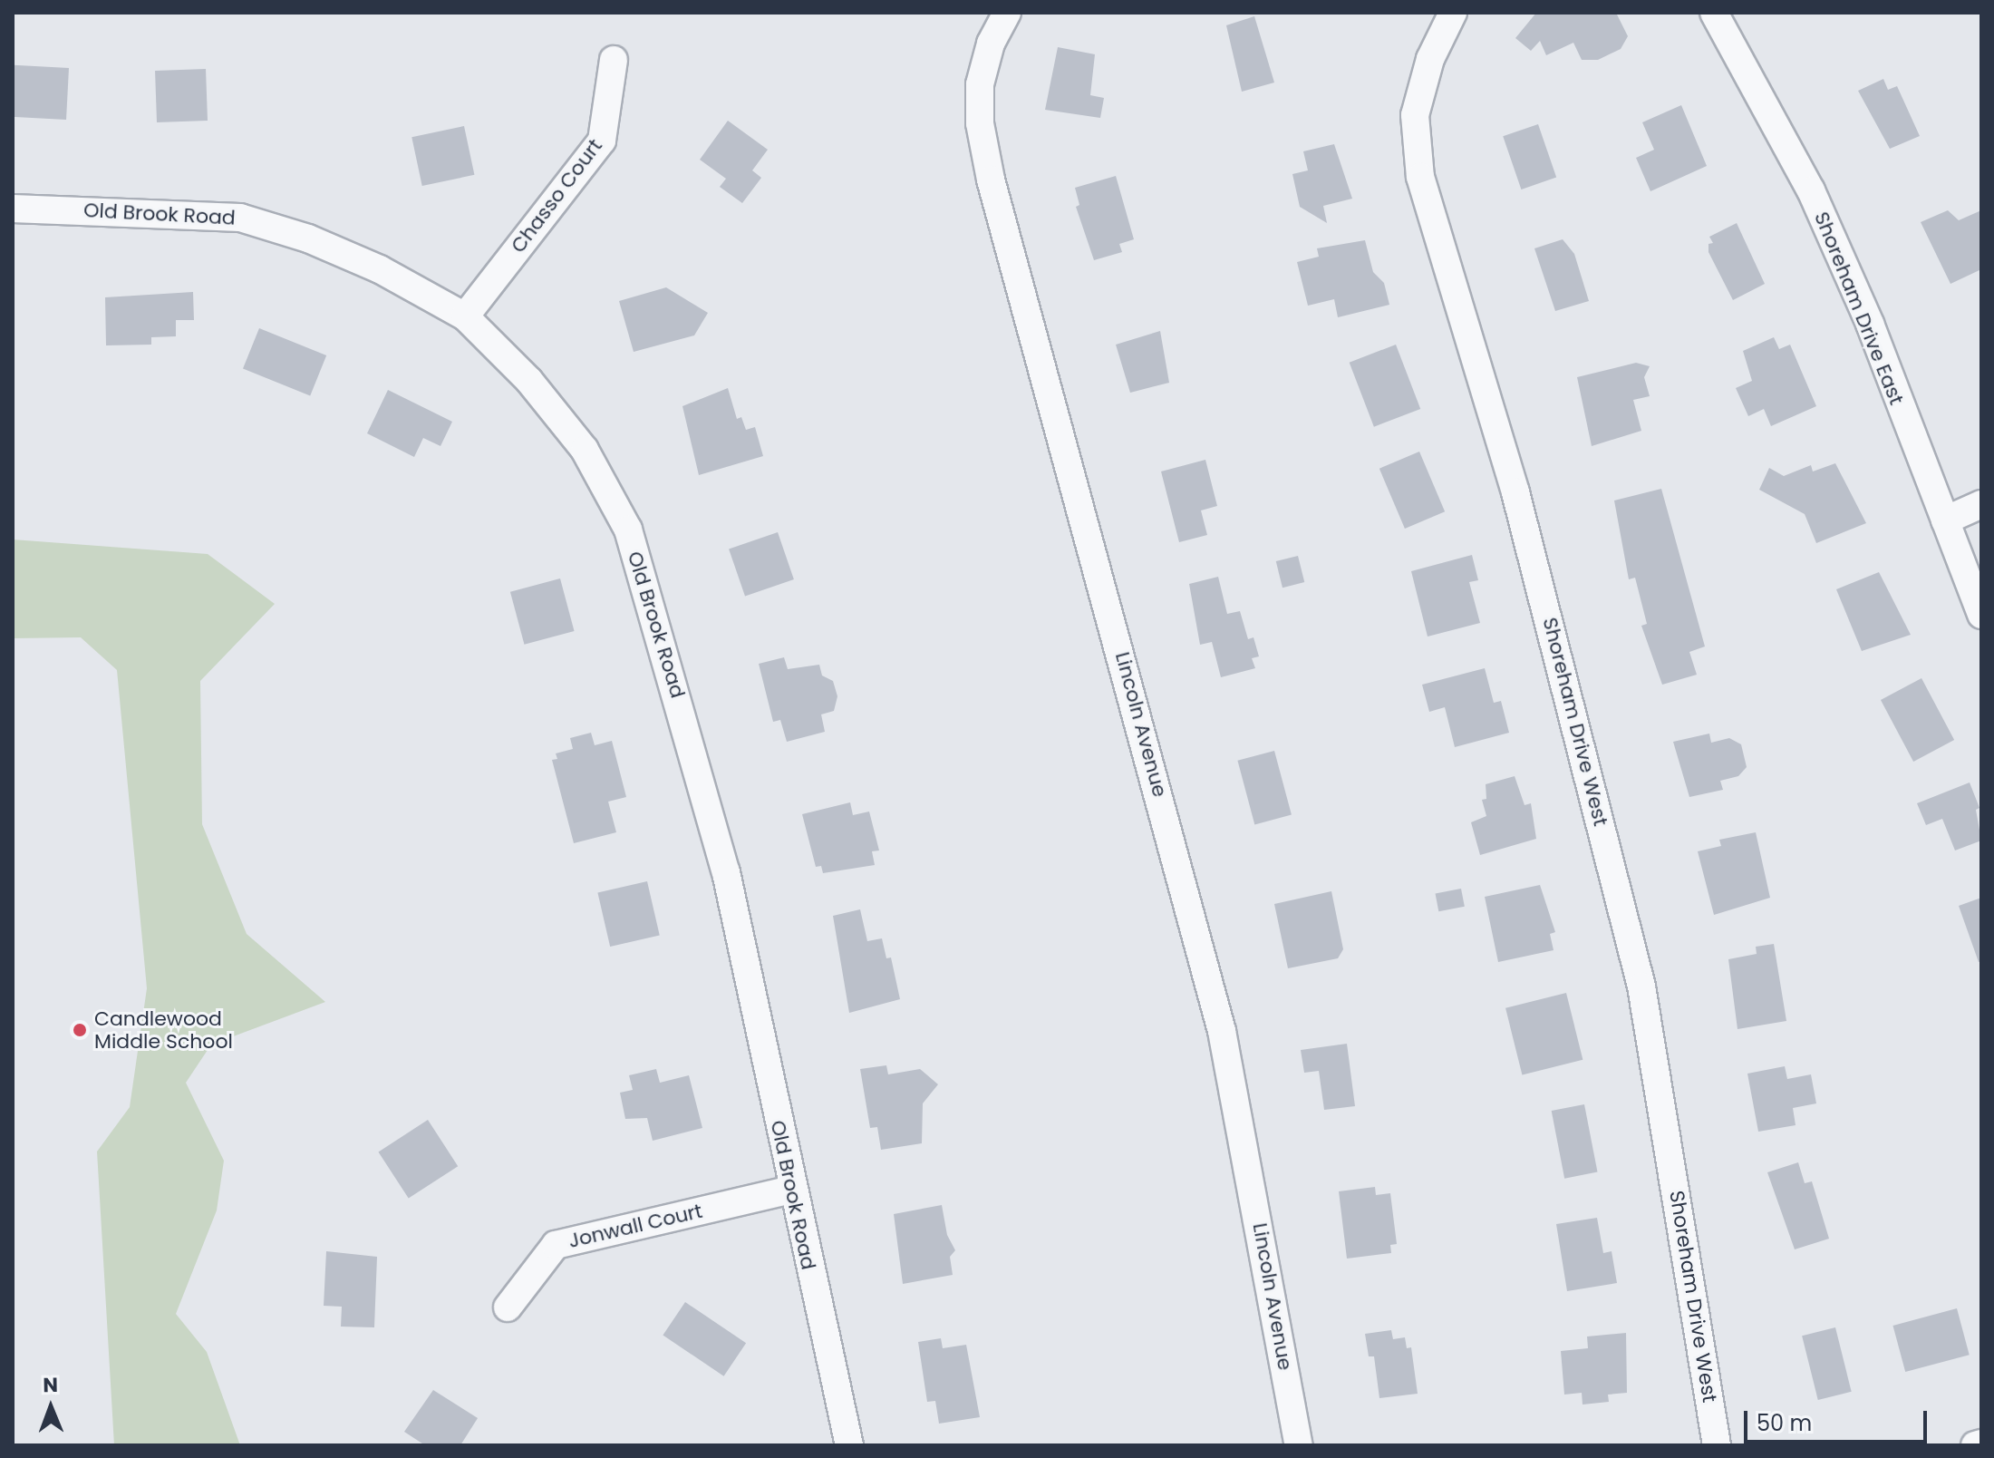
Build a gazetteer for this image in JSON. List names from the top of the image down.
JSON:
{
  "streets": {
    "street": [
      "Chasso Court",
      "Old Brook Road",
      "Shoreham Drive East",
      "Shoreham Drive West",
      "Lincoln Avenue",
      "Jonwall Court"
    ]
  },
  "crossings": [
    ["Chasso Court", "Old Brook Road"],
    ["Old Brook Road", "Jonwall Court"]
  ],
  "places": ["Candlewood Middle School"],
  "scale_bar": "50 m",
  "north": "top"
}
